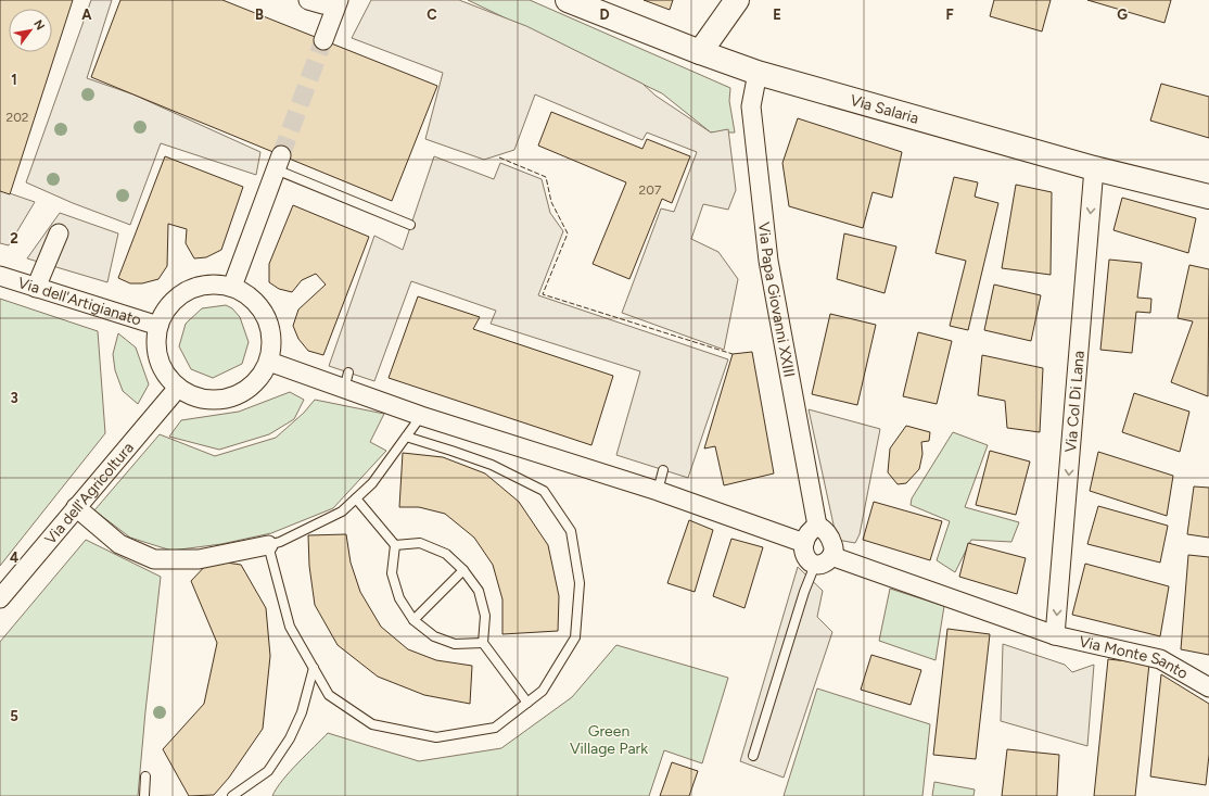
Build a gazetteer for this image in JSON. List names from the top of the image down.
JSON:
{
  "streets": {
    "main road": ["Via Salaria"],
    "street": [
      "Via Papa Giovanni XXIII",
      "Via dell'Artigianato",
      "Via Col Di Lana",
      "Via dell'Agricoltura",
      "Via Monte Santo"
    ]
  },
  "crossings": [
    ["Via Salaria", "Via Papa Giovanni XXIII"],
    ["Via Salaria", "Via Col Di Lana"],
    ["Via Papa Giovanni XXIII", "Via Monte Santo"],
    ["Via dell'Artigianato", "Via dell'Agricoltura"],
    ["Via Col Di Lana", "Via Monte Santo"]
  ],
  "one_way": ["Via Col Di Lana"],
  "parks": ["Green Village Park"],
  "house_numbers": ["202", "207"],
  "north": "top right",
  "grid": {
    "columns": [
      "A",
      "B",
      "C",
      "D",
      "E",
      "F",
      "G"
    ],
    "rows": [
      "1",
      "2",
      "3",
      "4",
      "5"
    ]
  }
}
